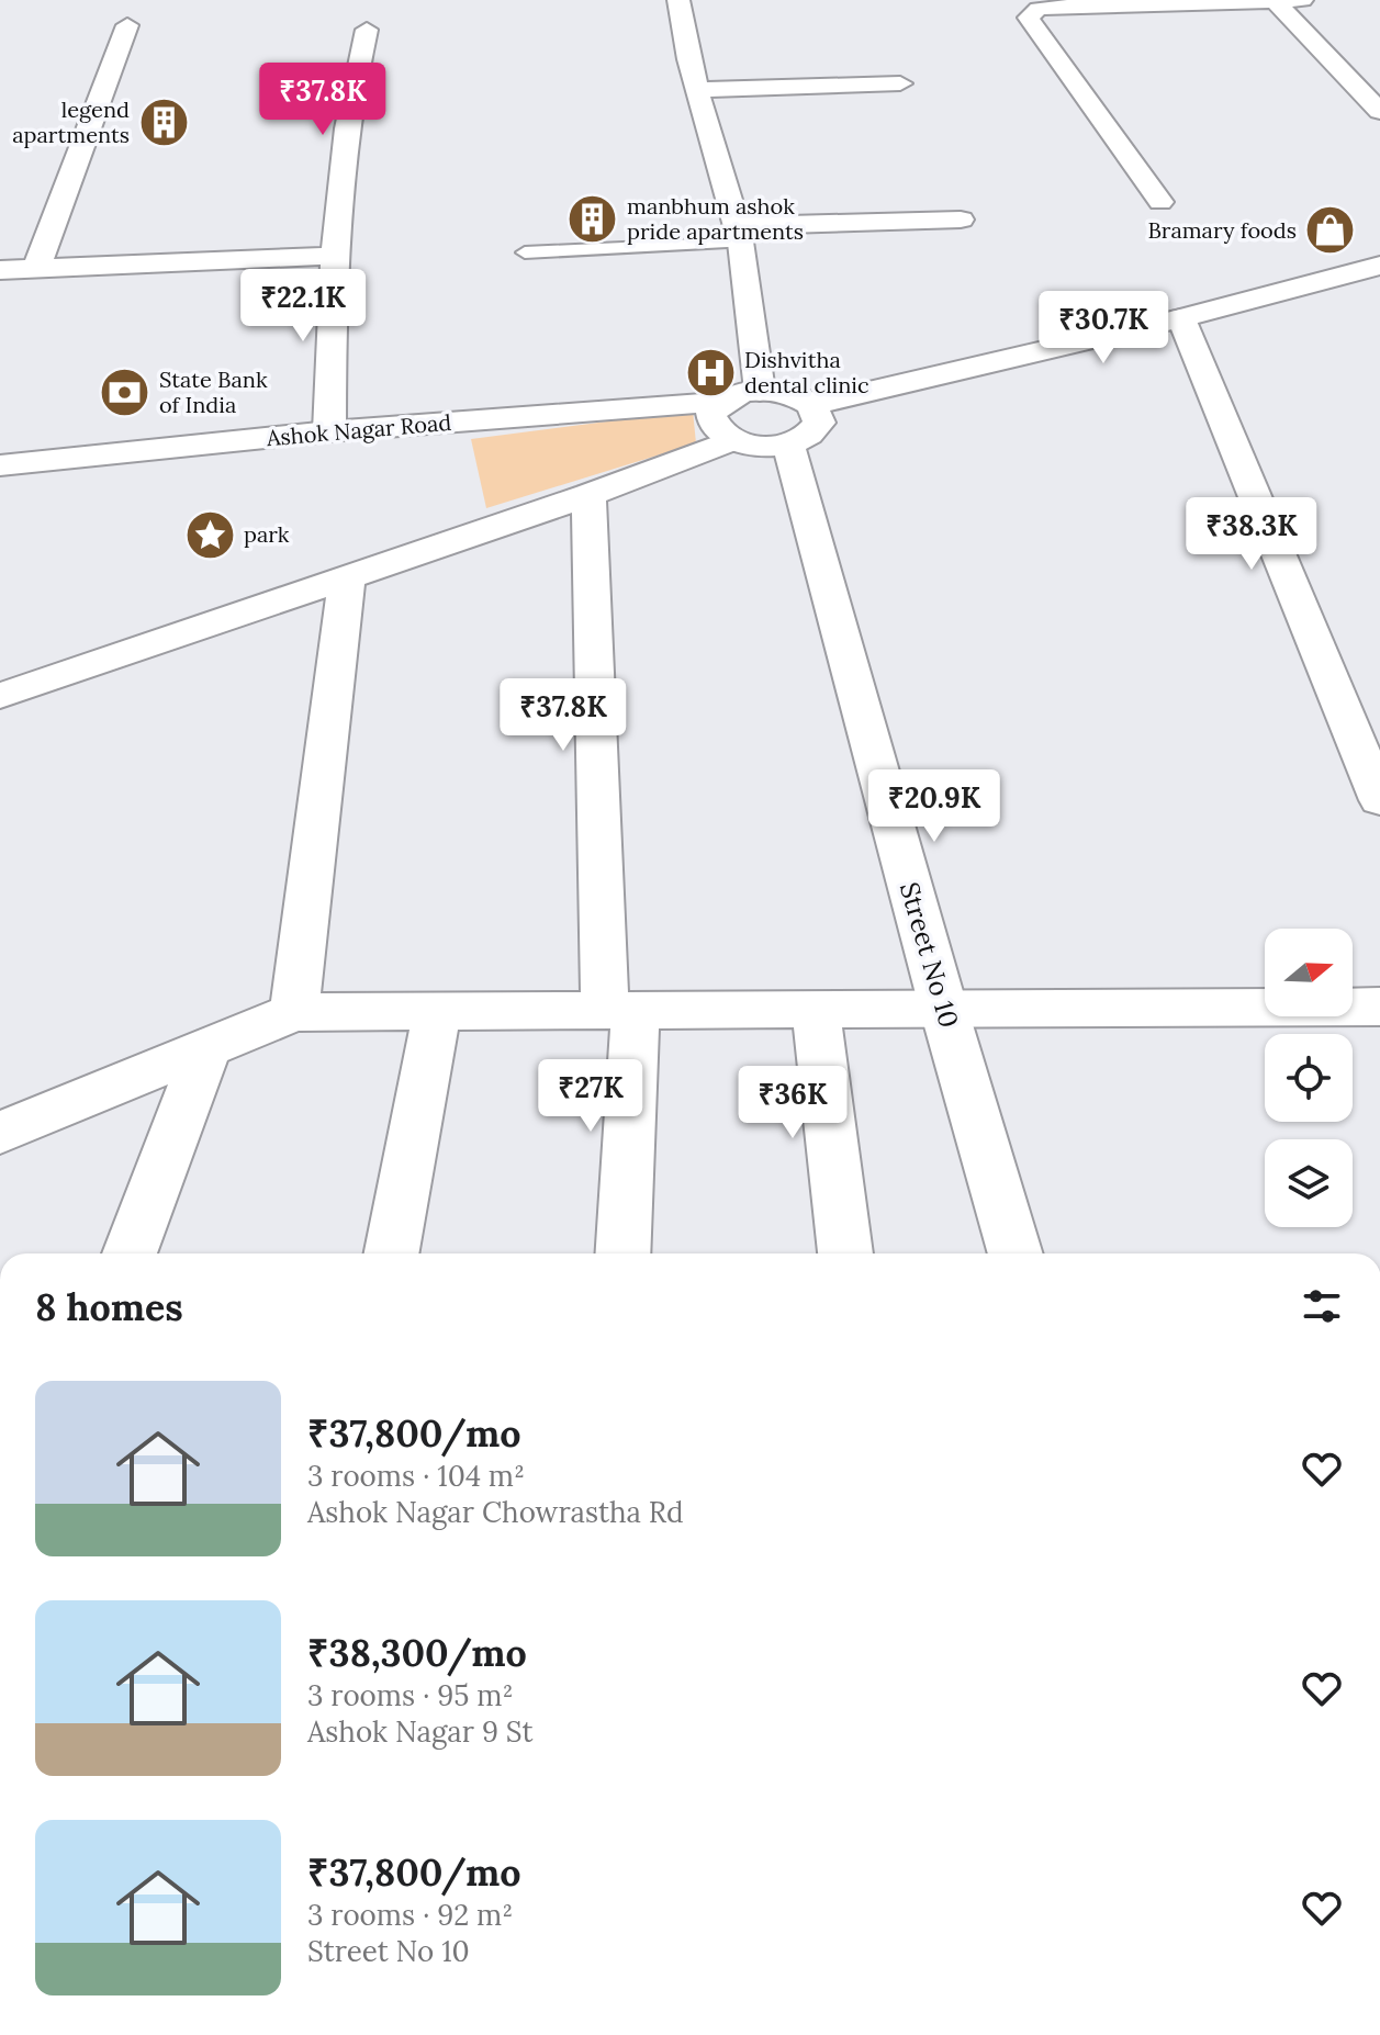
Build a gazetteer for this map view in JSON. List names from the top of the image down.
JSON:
{
  "streets": {
    "street": ["Ashok Nagar Road", "Street No 10"]
  },
  "places": {
    "building": ["legend apartments", "manbhum ashok pride apartments"],
    "shop": ["Bramary foods"],
    "hospital": ["Dishvitha dental clinic"],
    "bank": ["State Bank of India"],
    "place": ["park"]
  },
  "north": "right",
  "page": {
    "price": [
      "₹37.8K",
      "₹22.1K",
      "₹30.7K",
      "₹38.3K",
      "₹37.8K",
      "₹20.9K",
      "₹27K",
      "₹36K"
    ],
    "heading": "8 homes",
    "list": [
      {
        "name": "₹37,800/mo",
        "note": "3 rooms · 104 m² · Ashok Nagar Chowrastha Rd"
      },
      {
        "name": "₹38,300/mo",
        "note": "3 rooms · 95 m² · Ashok Nagar 9 St"
      },
      {
        "name": "₹37,800/mo",
        "note": "3 rooms · 92 m² · Street No 10"
      }
    ]
  }
}
